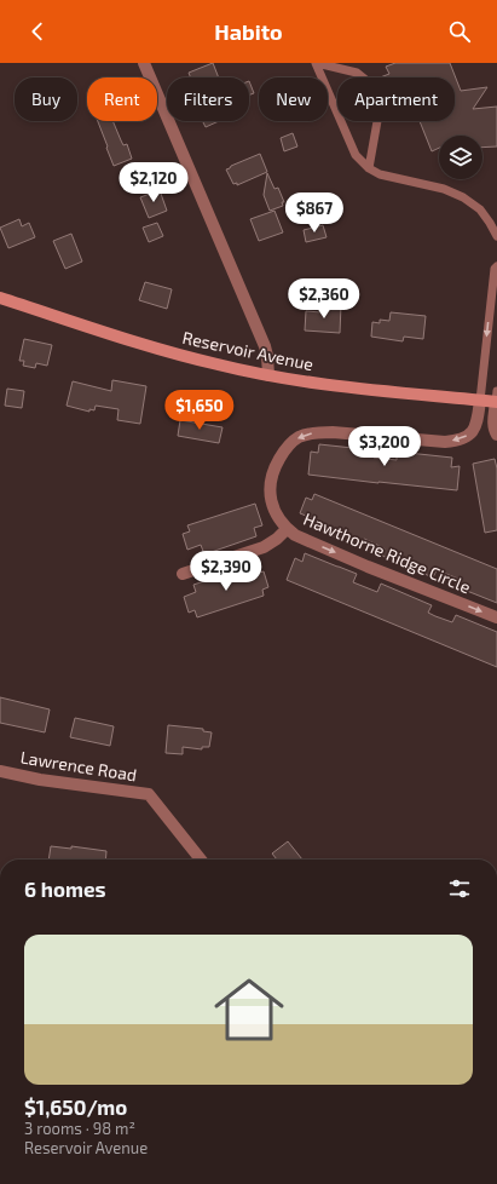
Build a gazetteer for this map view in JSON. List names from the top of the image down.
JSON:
{
  "streets": {
    "main road": ["Reservoir Avenue"],
    "street": ["Hawthorne Ridge Circle", "Lawrence Road"]
  },
  "crossings": [
    ["Reservoir Avenue", "Hawthorne Ridge Circle"]
  ],
  "page": {
    "header": "Habito",
    "chip": [
      "Buy",
      "Rent",
      "Filters",
      "New",
      "Apartment"
    ],
    "price": [
      "$2,120",
      "$867",
      "$2,360",
      "$1,650",
      "$3,200",
      "$2,390"
    ],
    "heading": "6 homes",
    "list": [
      {
        "name": "$1,650/mo",
        "note": "3 rooms · 98 m² · Reservoir Avenue"
      }
    ]
  }
}
